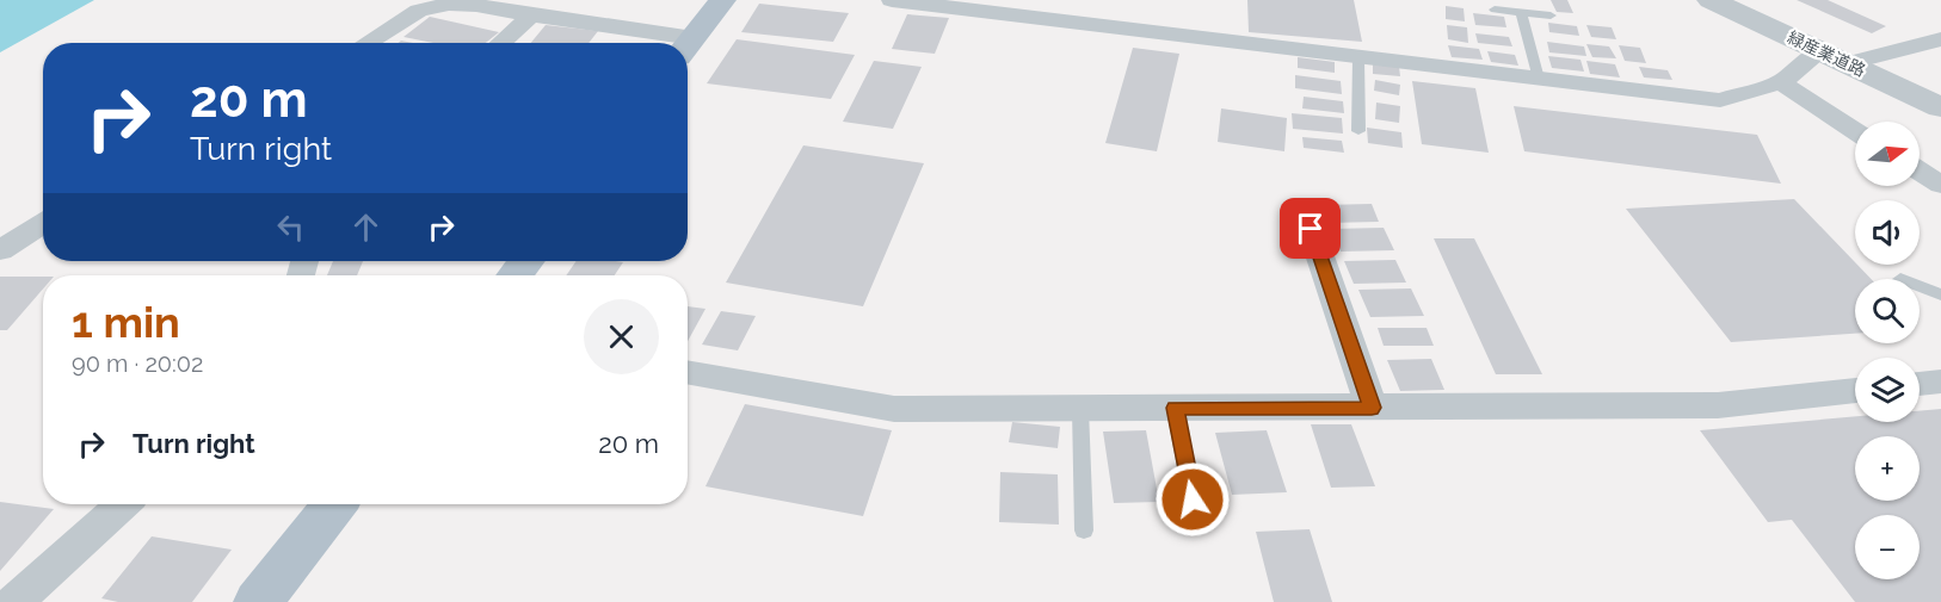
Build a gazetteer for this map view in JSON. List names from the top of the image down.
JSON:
{
  "streets": {
    "street": ["緑産業道路"]
  },
  "north": "right",
  "page": {
    "turn": ["20 m", "Turn right"],
    "map_buttons": ["+", "−"],
    "heading": ["1 min", "90 m · 20:02"],
    "list": [
      {
        "name": "Turn right",
        "value": "20 m"
      }
    ]
  }
}
